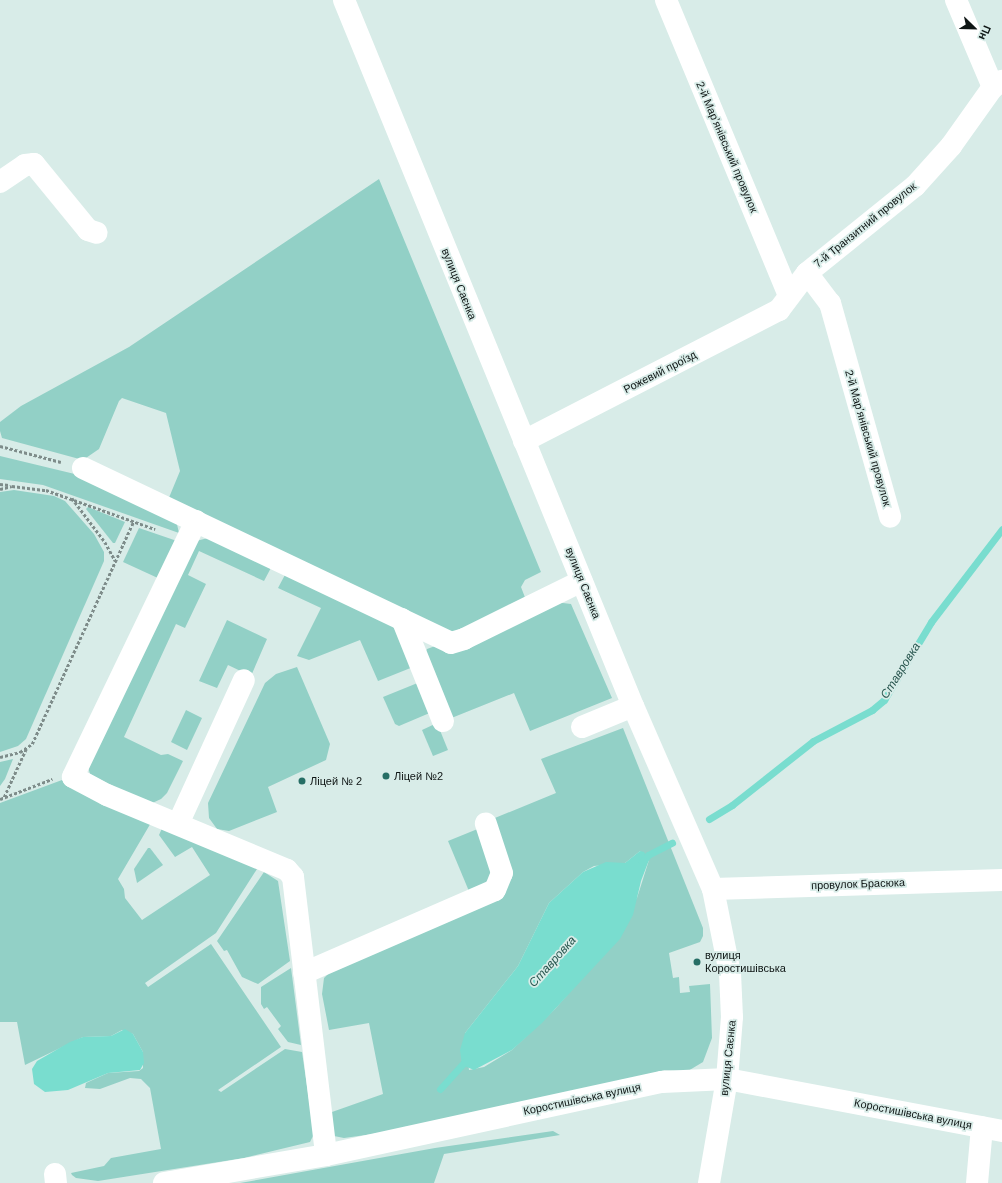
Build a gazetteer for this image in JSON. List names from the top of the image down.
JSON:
{
  "streets": {
    "street": [
      "2-й Марʼянівський провулок",
      "7-й Транзитний провулок",
      "вулиця Саєнка",
      "Рожевий проїзд",
      "провулок Брасюка",
      "Коростишівська вулиця"
    ]
  },
  "crossings": [
    ["2-й Марʼянівський провулок", "7-й Транзитний провулок"],
    ["2-й Марʼянівський провулок", "Рожевий проїзд"],
    ["7-й Транзитний провулок", "Рожевий проїзд"],
    ["вулиця Саєнка", "Рожевий проїзд"],
    ["вулиця Саєнка", "провулок Брасюка"],
    ["вулиця Саєнка", "Коростишівська вулиця"]
  ],
  "water": ["Ставровка"],
  "places": ["Ліцей №2", "Ліцей № 2", "вулиця Коростишівська"],
  "north": "bottom right"
}
